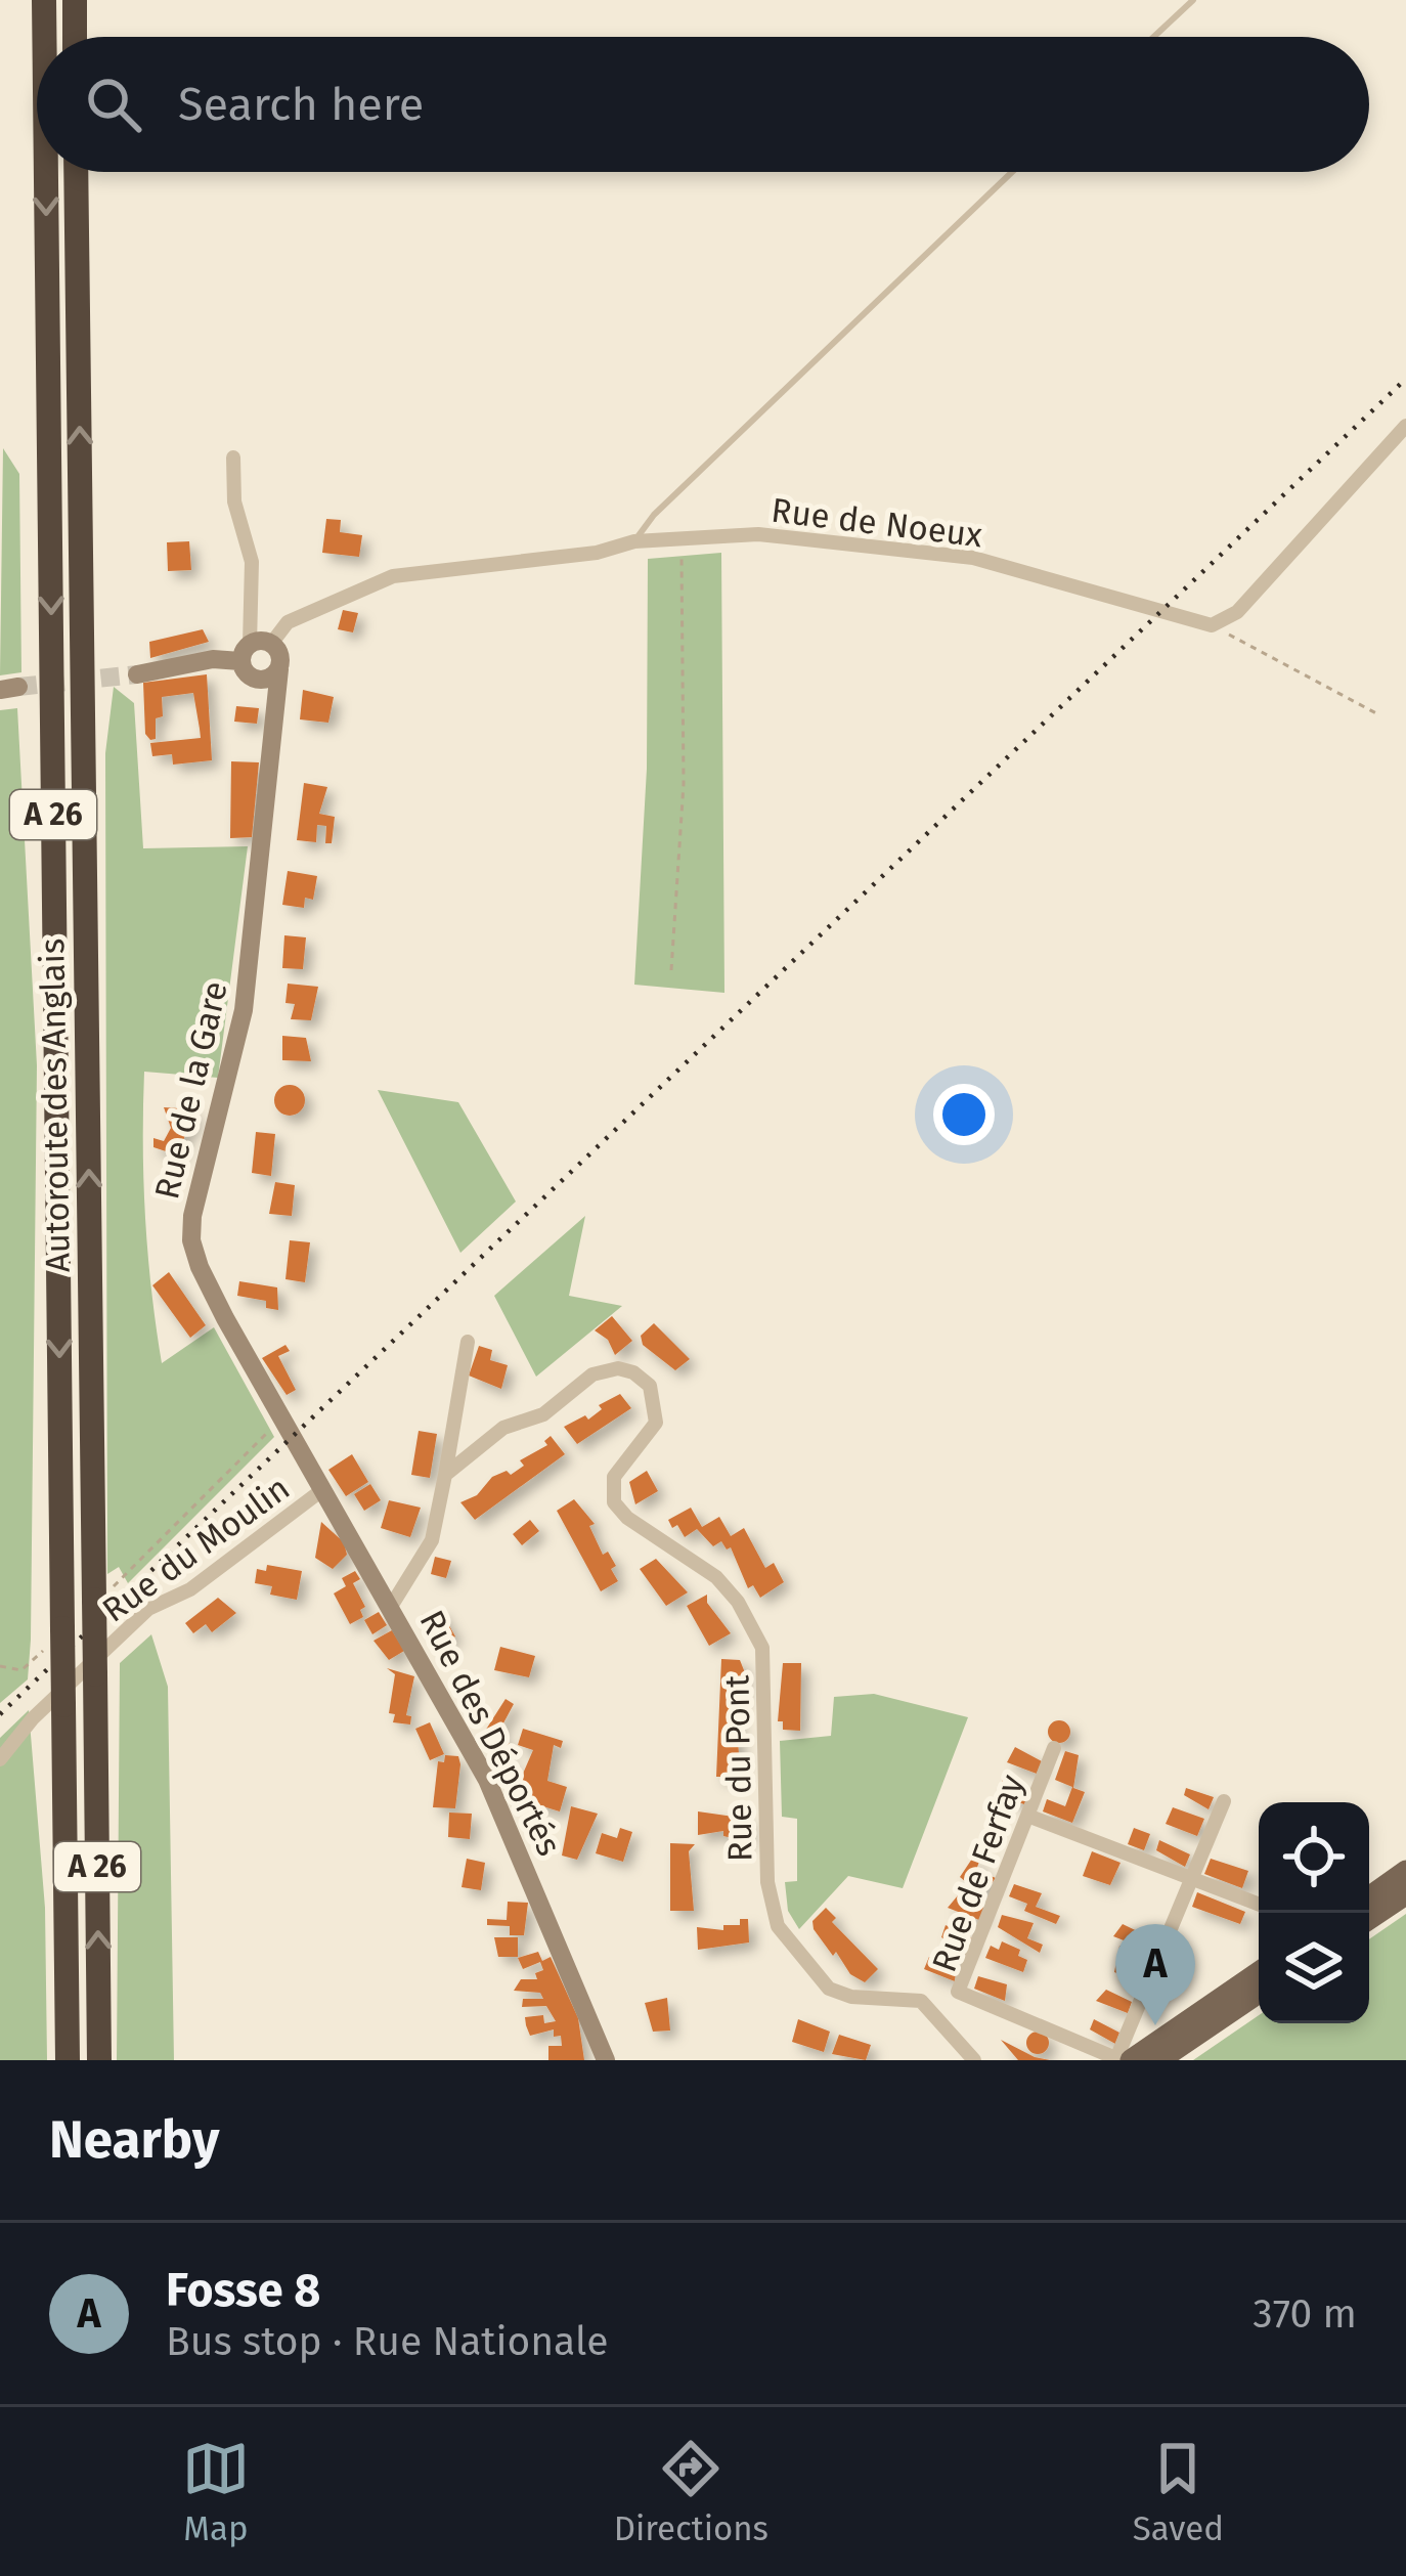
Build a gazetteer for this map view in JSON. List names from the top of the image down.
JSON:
{
  "streets": {
    "highway": ["A 26", "Autoroute des Anglais"],
    "street": [
      "Rue de Noeux",
      "Rue de la Gare",
      "Rue du Moulin",
      "Rue des Déportés",
      "Rue du Pont",
      "Rue de Ferfay"
    ]
  },
  "crossings": [
    ["Rue de la Gare", "Rue des Déportés"],
    ["Rue du Moulin", "Rue des Déportés"]
  ],
  "page": {
    "search": "Search here",
    "pins": "A",
    "heading": "Nearby",
    "list": [
      {
        "mark": "A",
        "name": "Fosse 8",
        "note": "Bus stop · Rue Nationale",
        "value": "370 m"
      }
    ],
    "nav": ["Map", "Directions", "Saved"]
  }
}
